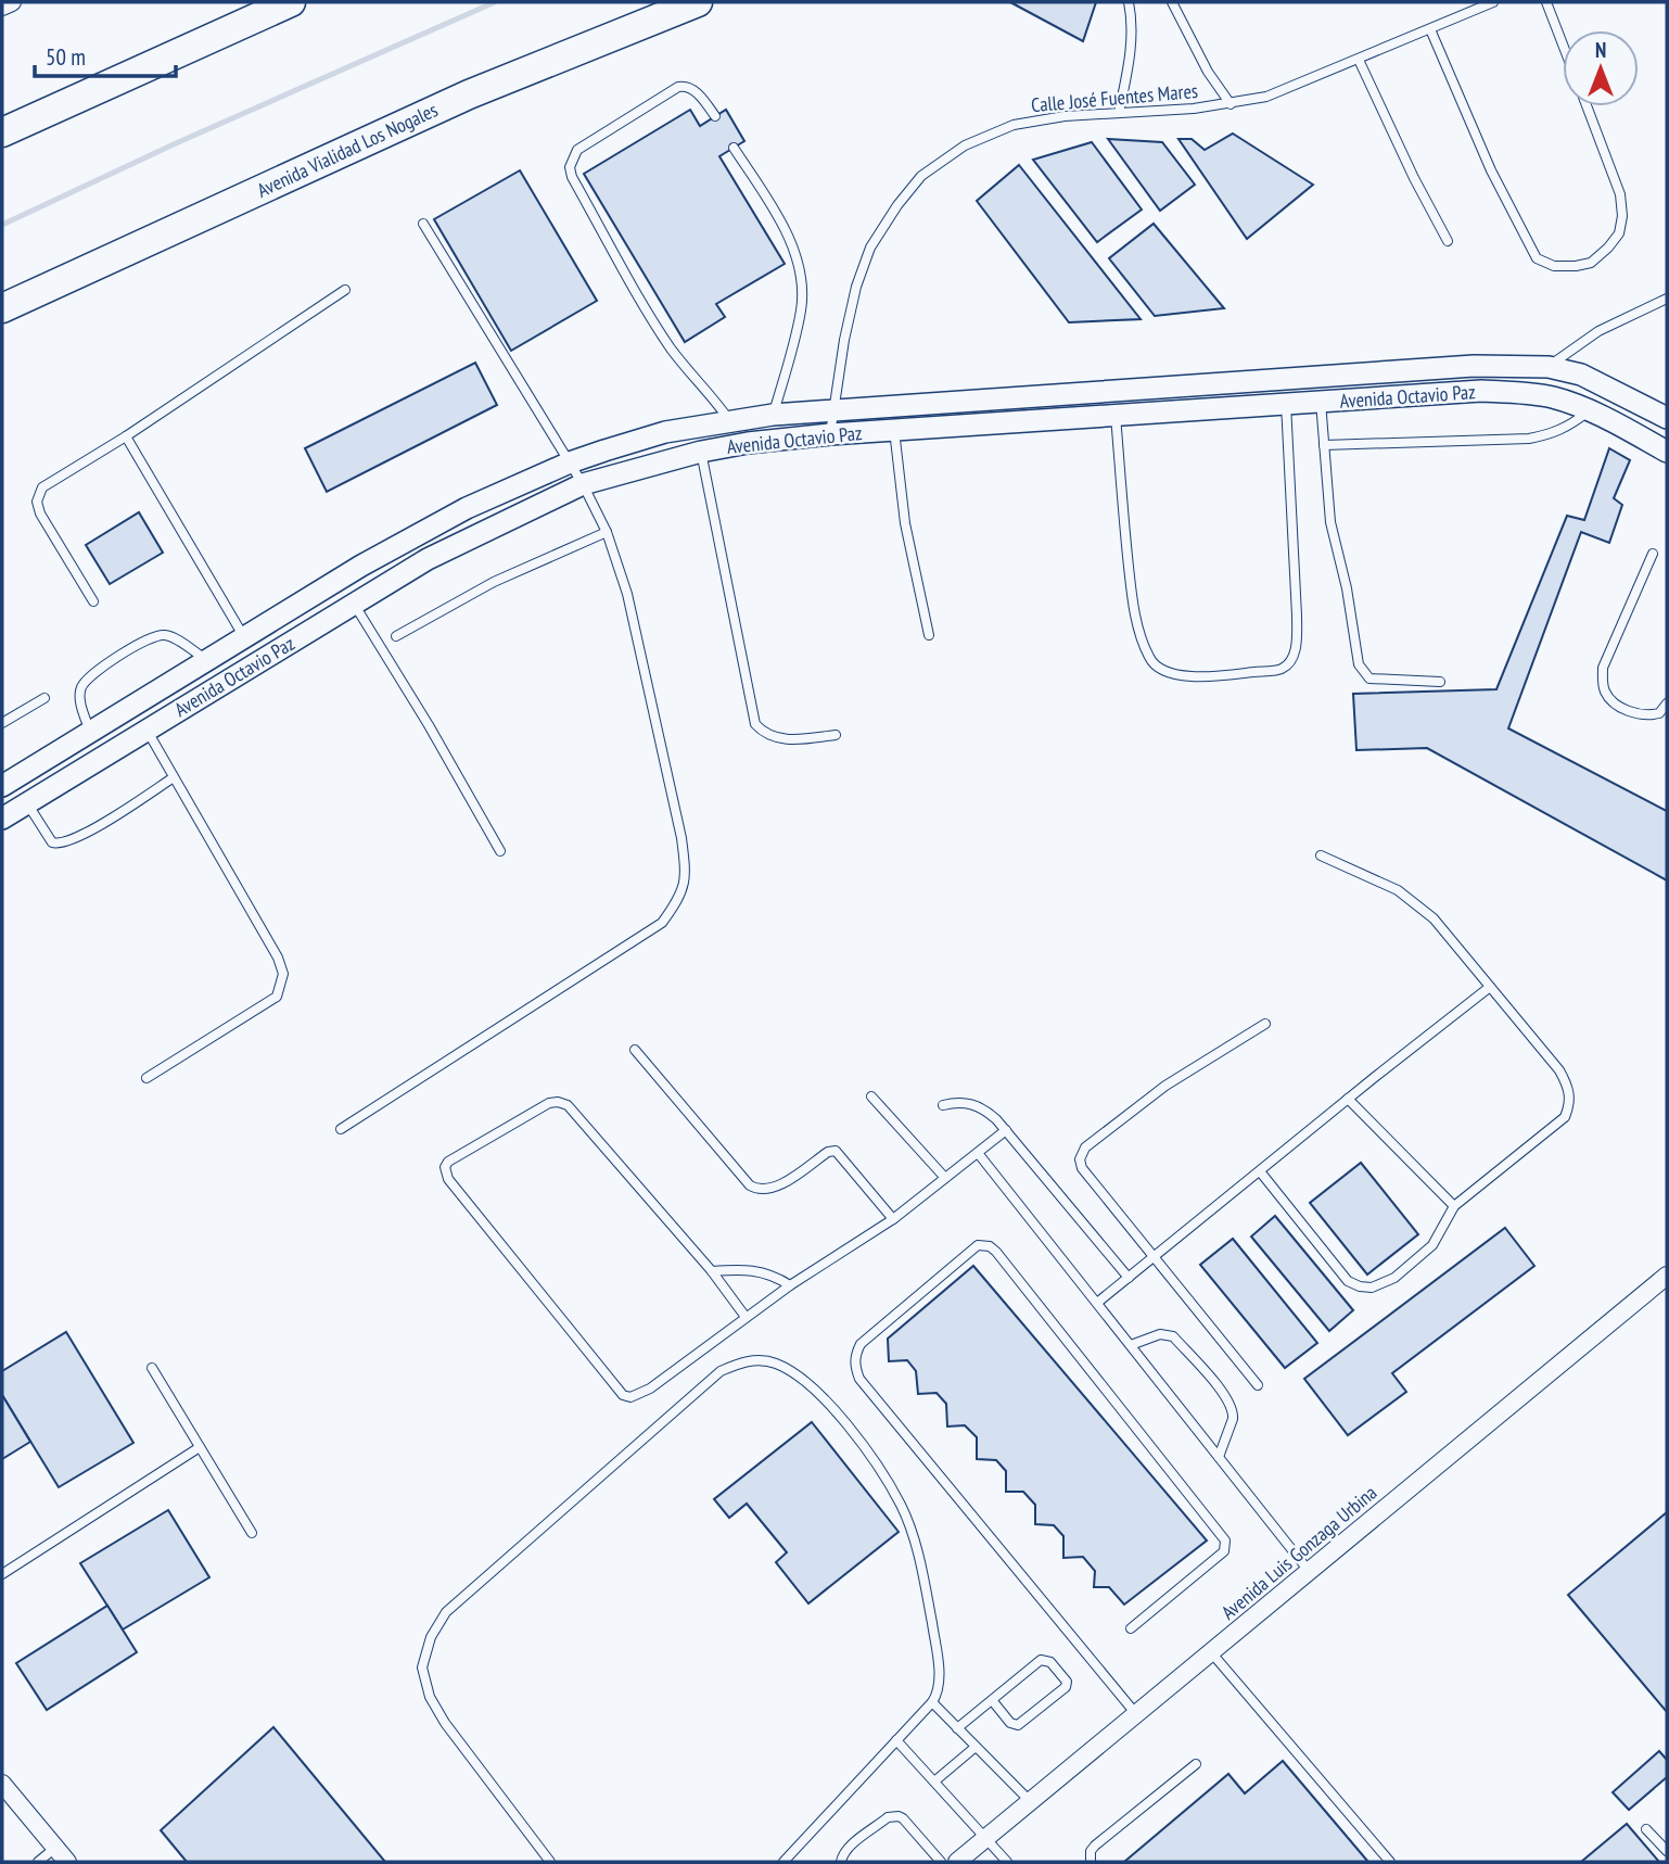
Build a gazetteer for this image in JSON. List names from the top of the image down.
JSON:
{
  "streets": {
    "highway": ["Avenida Vialidad Los Nogales"],
    "street": ["Avenida Octavio Paz", "Avenida Luis Gonzaga Urbina"],
    "lane": ["Calle José Fuentes Mares"]
  },
  "crossings": [
    ["Calle José Fuentes Mares", "Avenida Octavio Paz"]
  ],
  "scale_bar": "50 m",
  "north": "top"
}
